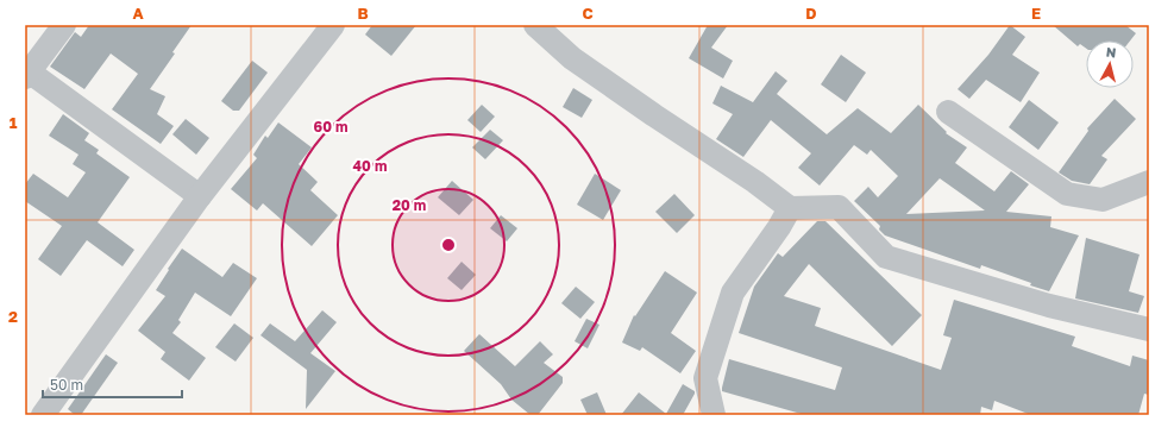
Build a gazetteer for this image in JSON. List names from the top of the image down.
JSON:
{
  "scale_bar": "50 m",
  "north": "top",
  "grid": {
    "columns": [
      "A",
      "B",
      "C",
      "D",
      "E"
    ],
    "rows": ["1", "2"]
  },
  "rings": ["60 m", "40 m", "20 m"]
}
